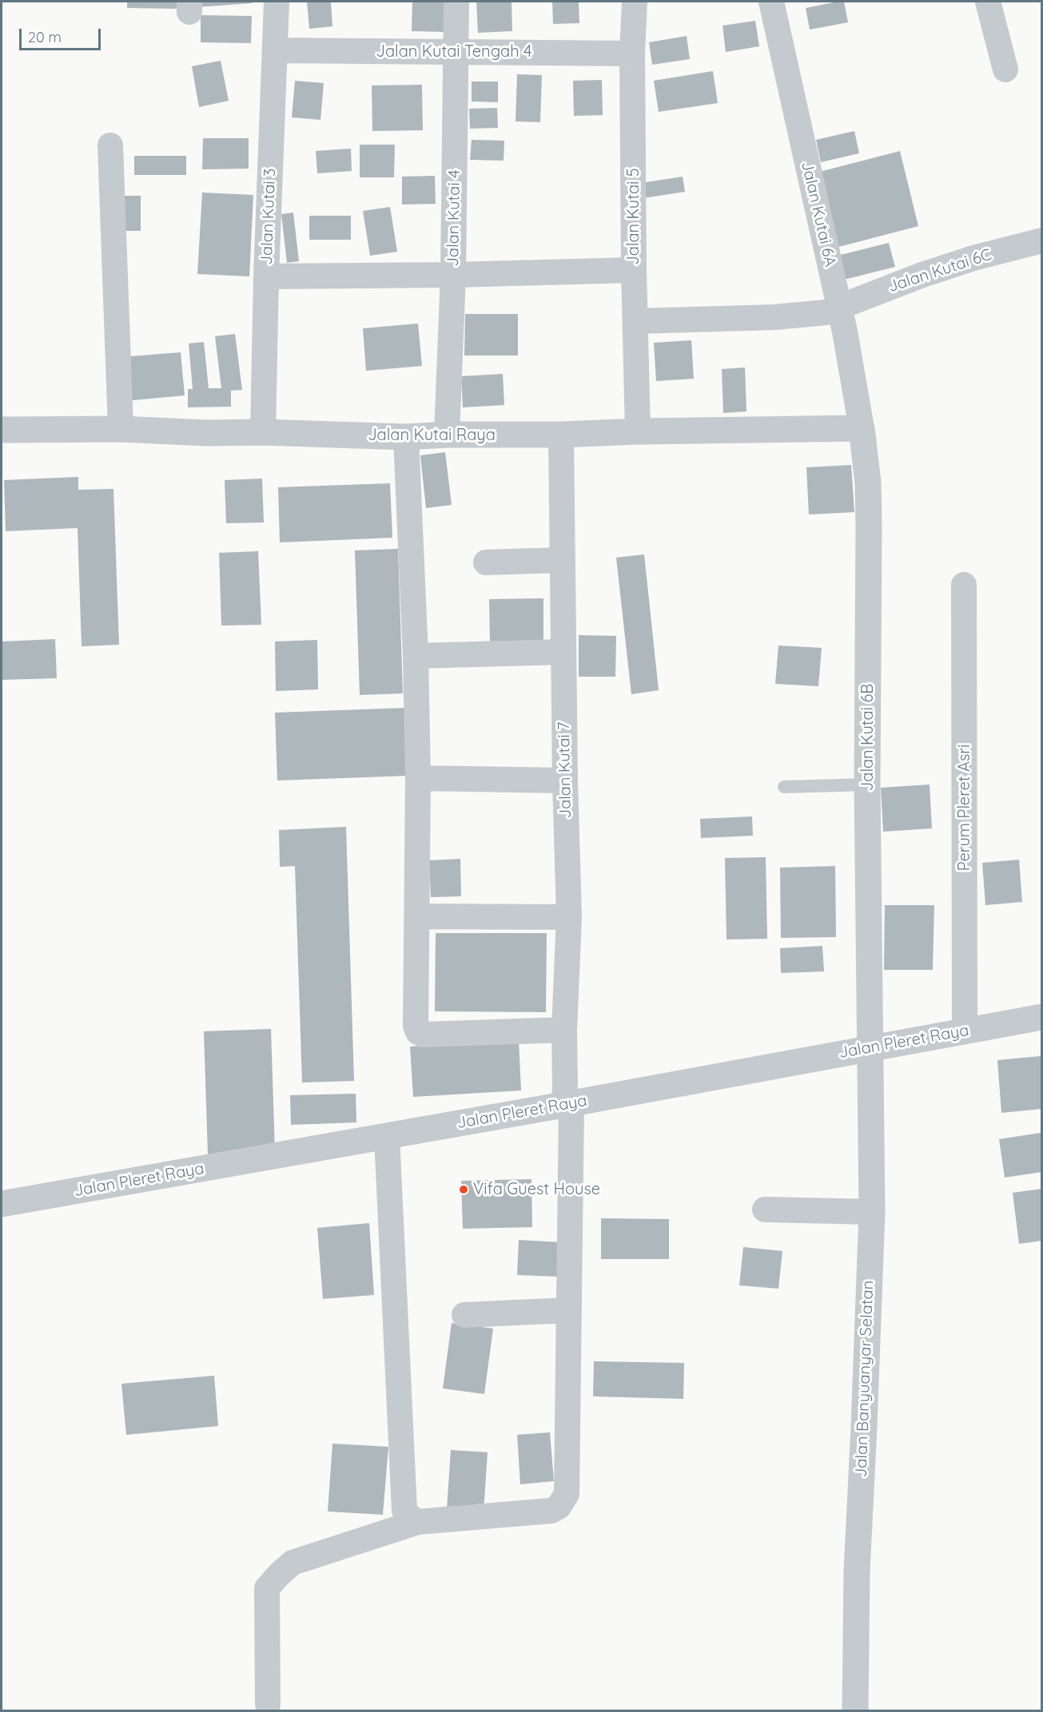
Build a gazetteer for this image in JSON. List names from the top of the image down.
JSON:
{
  "streets": {
    "street": [
      "Jalan Kutai Tengah 4",
      "Jalan Kutai 6A",
      "Jalan Kutai 3",
      "Jalan Kutai 5",
      "Jalan Kutai 4",
      "Jalan Kutai 6C",
      "Jalan Kutai Raya",
      "Jalan Kutai 6B",
      "Jalan Kutai 7",
      "Perum Pleret Asri",
      "Jalan Pleret Raya",
      "Jalan Banyuanyar Selatan"
    ]
  },
  "crossings": [
    ["Jalan Kutai Tengah 4", "Jalan Kutai 3"],
    ["Jalan Kutai Tengah 4", "Jalan Kutai 5"],
    ["Jalan Kutai Tengah 4", "Jalan Kutai 4"],
    ["Jalan Kutai 6A", "Jalan Kutai 6C"],
    ["Jalan Kutai 6A", "Jalan Kutai Raya"],
    ["Jalan Kutai 6A", "Jalan Kutai 6B"],
    ["Jalan Kutai 3", "Jalan Kutai Raya"],
    ["Jalan Kutai 5", "Jalan Kutai 6C"],
    ["Jalan Kutai 5", "Jalan Kutai Raya"],
    ["Jalan Kutai 4", "Jalan Kutai Raya"],
    ["Jalan Kutai Raya", "Jalan Kutai 6B"],
    ["Jalan Kutai Raya", "Jalan Kutai 7"],
    ["Jalan Kutai 6B", "Jalan Pleret Raya"],
    ["Jalan Kutai 6B", "Jalan Banyuanyar Selatan"],
    ["Jalan Kutai 7", "Jalan Pleret Raya"],
    ["Perum Pleret Asri", "Jalan Pleret Raya"],
    ["Jalan Pleret Raya", "Jalan Banyuanyar Selatan"]
  ],
  "places": ["Vifa Guest House"],
  "scale_bar": "20 m"
}
